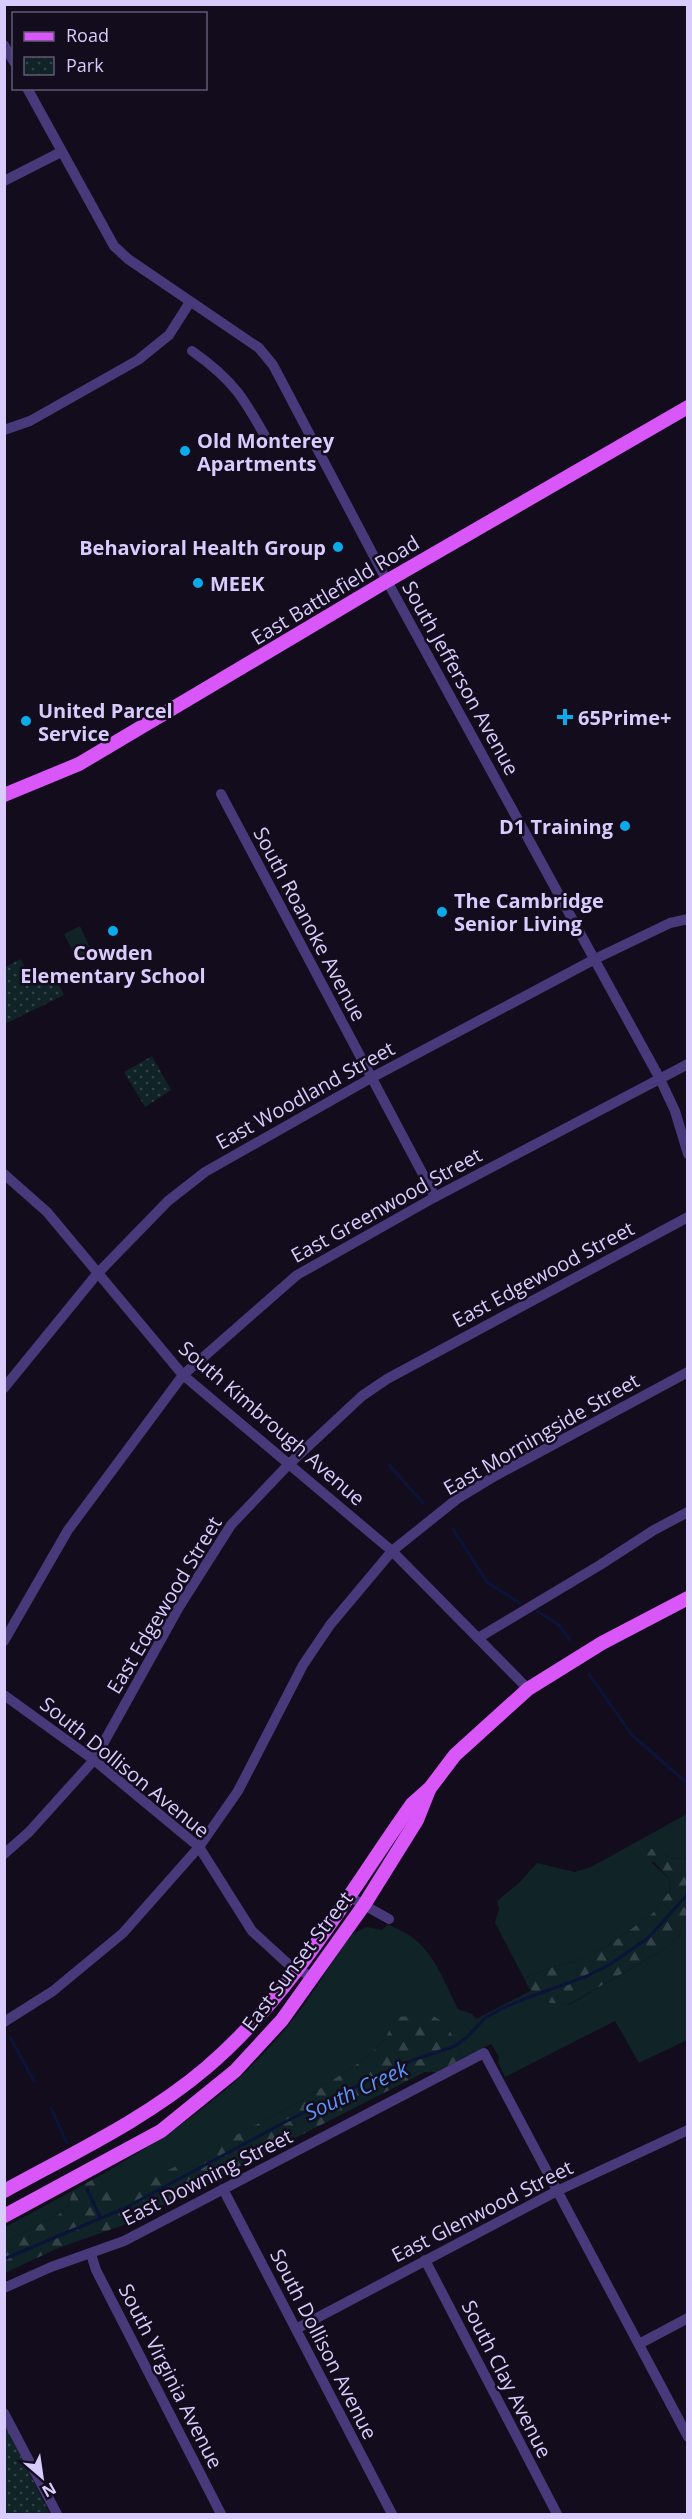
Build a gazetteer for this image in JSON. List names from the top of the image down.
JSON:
{
  "streets": {
    "main road": ["East Battlefield Road", "East Sunset Street"],
    "street": [
      "South Jefferson Avenue",
      "South Roanoke Avenue",
      "East Woodland Street",
      "East Greenwood Street",
      "East Edgewood Street",
      "South Kimbrough Avenue",
      "East Morningside Street",
      "South Dollison Avenue",
      "East Downing Street",
      "East Glenwood Street",
      "South Virginia Avenue",
      "South Clay Avenue"
    ]
  },
  "crossings": [
    ["East Battlefield Road", "South Jefferson Avenue"],
    ["South Jefferson Avenue", "East Woodland Street"],
    ["South Jefferson Avenue", "East Greenwood Street"],
    ["South Roanoke Avenue", "East Woodland Street"],
    ["South Roanoke Avenue", "East Greenwood Street"],
    ["East Woodland Street", "South Kimbrough Avenue"],
    ["East Greenwood Street", "South Kimbrough Avenue"],
    ["East Edgewood Street", "South Kimbrough Avenue"],
    ["East Edgewood Street", "South Dollison Avenue"],
    ["South Kimbrough Avenue", "East Morningside Street"],
    ["South Kimbrough Avenue", "East Sunset Street"],
    ["East Morningside Street", "South Dollison Avenue"],
    ["South Dollison Avenue", "East Sunset Street"],
    ["South Dollison Avenue", "East Downing Street"],
    ["South Dollison Avenue", "East Glenwood Street"],
    ["East Downing Street", "East Glenwood Street"],
    ["East Downing Street", "South Virginia Avenue"],
    ["East Glenwood Street", "South Clay Avenue"]
  ],
  "water": ["South Creek"],
  "places": {
    "other": [
      "Old Monterey Apartments",
      "Behavioral Health Group",
      "MEEK",
      "United Parcel Service",
      "D1 Training",
      "The Cambridge Senior Living",
      "Cowden Elementary School"
    ],
    "health": ["65Prime+"]
  },
  "legend": ["Road", "Park"],
  "north": "bottom right"
}
